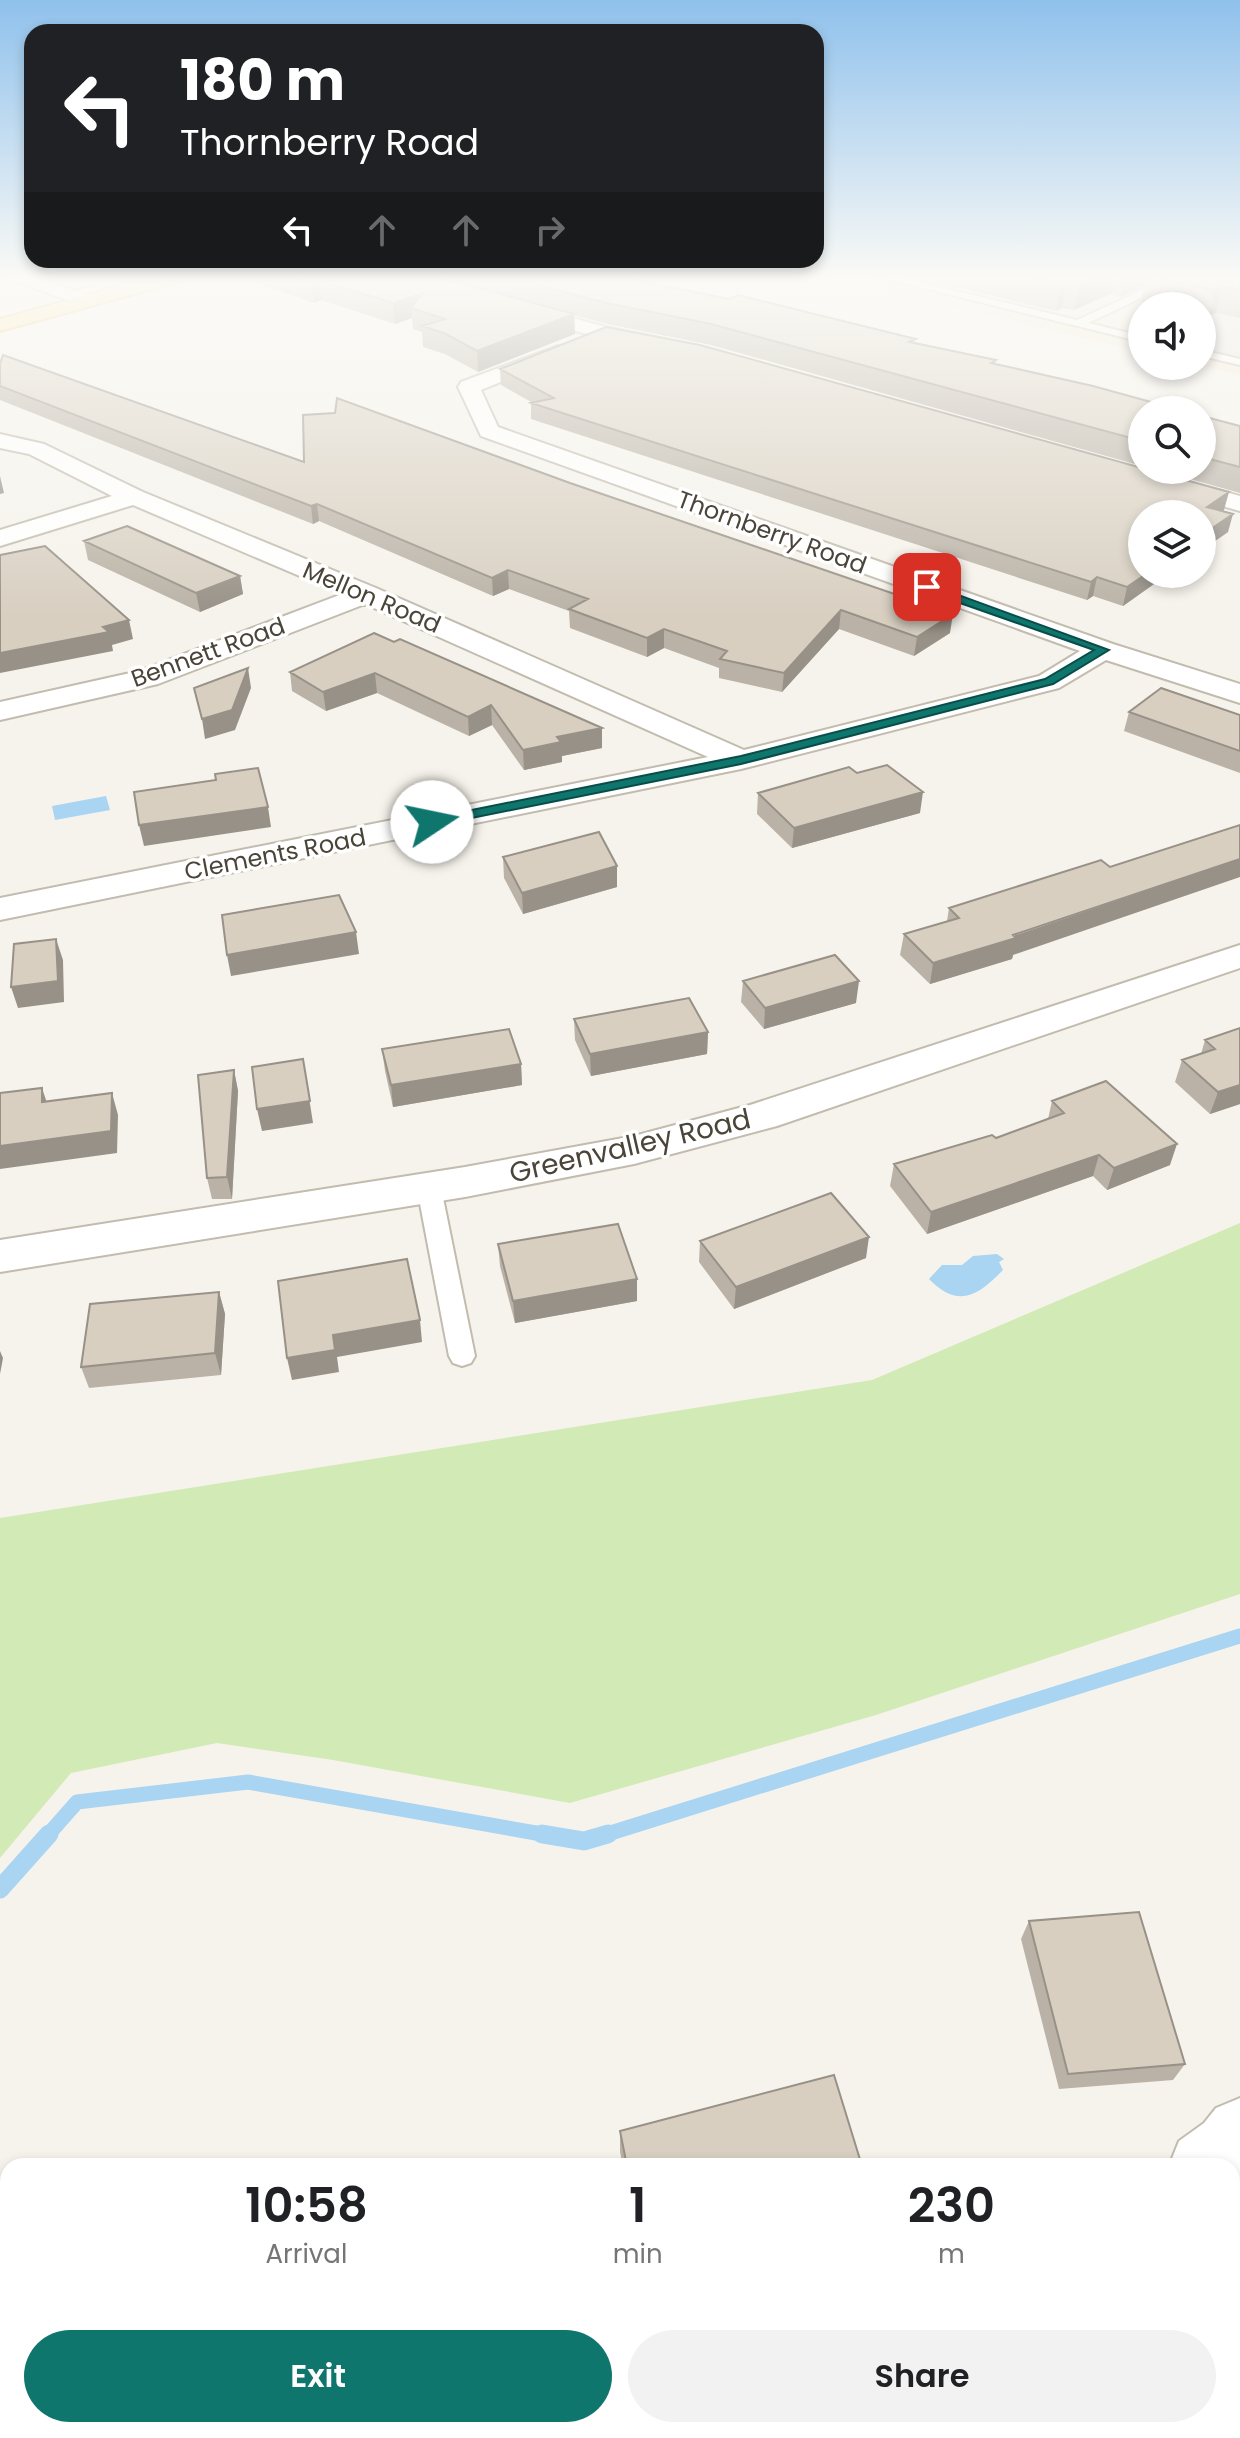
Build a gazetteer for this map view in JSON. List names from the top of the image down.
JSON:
{
  "streets": {
    "street": [
      "Thornberry Road",
      "Mellon Road",
      "Bennett Road",
      "Clements Road",
      "Greenvalley Road"
    ]
  },
  "crossings": [
    ["Thornberry Road", "Clements Road"],
    ["Mellon Road", "Bennett Road"],
    ["Mellon Road", "Clements Road"]
  ],
  "page": {
    "turn": ["180 m", "Thornberry Road"],
    "eta": [
      "10:58",
      "Arrival",
      "1",
      "min",
      "230",
      "m"
    ],
    "buttons": ["Exit", "Share"]
  }
}
